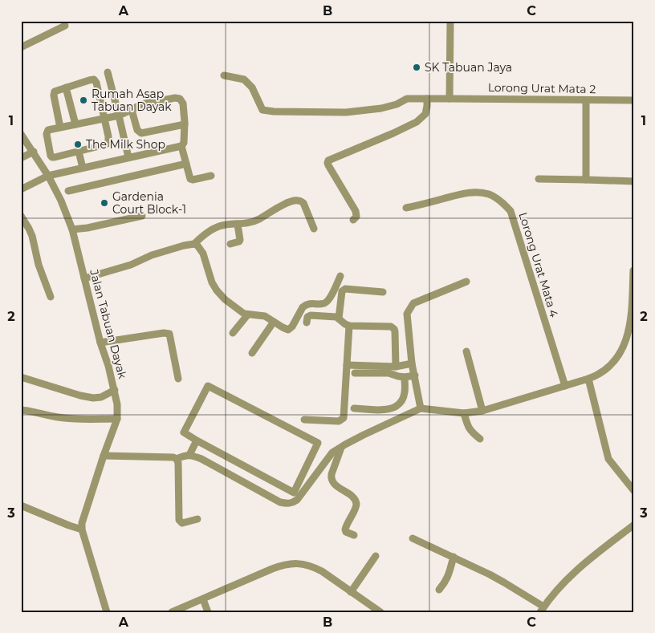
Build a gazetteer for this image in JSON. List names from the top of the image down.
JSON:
{
  "streets": {
    "street": ["Lorong Urat Mata 2", "Lorong Urat Mata 4", "Jalan Tabuan Dayak"]
  },
  "places": [
    "SK Tabuan Jaya",
    "Rumah Asap Tabuan Dayak",
    "The Milk Shop",
    "Gardenia Court Block-1"
  ],
  "grid": {
    "columns": ["A", "B", "C"],
    "rows": ["1", "2", "3"]
  }
}
